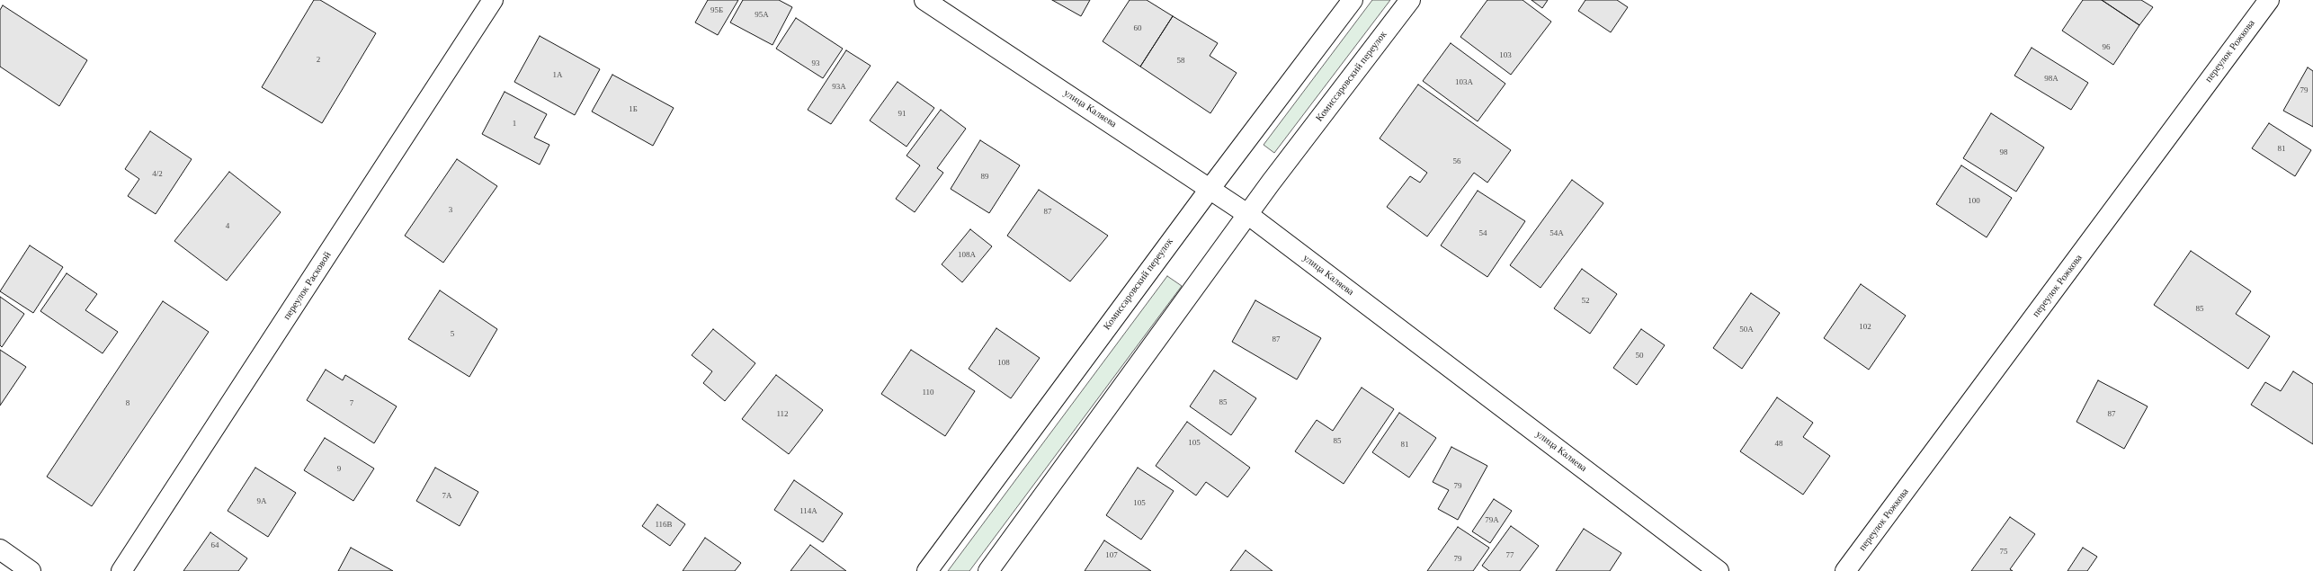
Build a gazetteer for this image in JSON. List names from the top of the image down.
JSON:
{
  "streets": {
    "street": [
      "переулок Рожкова",
      "Комиссаровский переулок",
      "улица Каляева",
      "переулок Расковой"
    ]
  },
  "crossings": [
    ["Комиссаровский переулок", "улица Каляева"]
  ],
  "house_numbers": [
    "95Б",
    "95А",
    "60",
    "96",
    "103",
    "2",
    "58",
    "93",
    "1А",
    "98А",
    "103А",
    "93А",
    "79",
    "1Б",
    "91",
    "1",
    "81",
    "98",
    "56",
    "4/2",
    "89",
    "100",
    "3",
    "87",
    "4",
    "54",
    "54А",
    "108А",
    "52",
    "85",
    "102",
    "50А",
    "5",
    "87",
    "50",
    "108",
    "110",
    "85",
    "8",
    "7",
    "112",
    "87",
    "85",
    "105",
    "48",
    "81",
    "9",
    "79",
    "7А",
    "9А",
    "105",
    "114А",
    "79А",
    "116В",
    "64",
    "75",
    "107",
    "77",
    "79"
  ]
}
